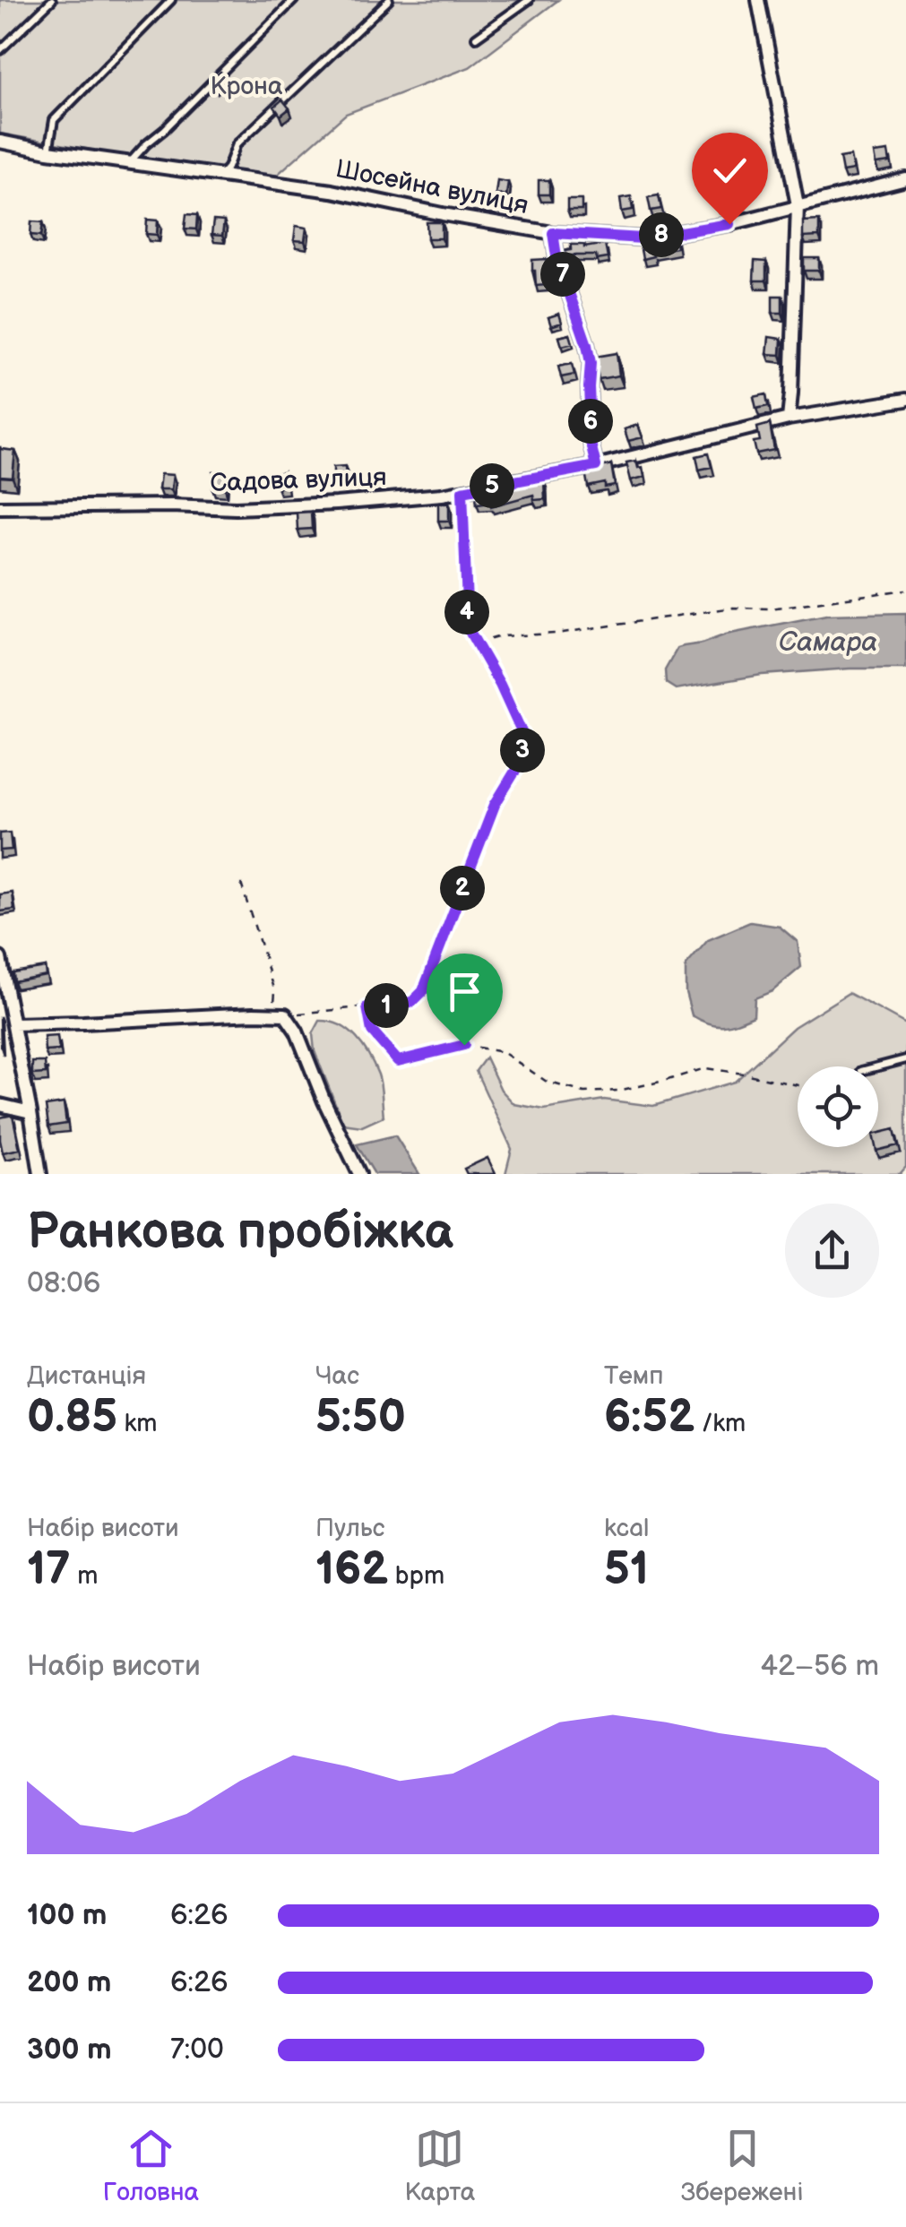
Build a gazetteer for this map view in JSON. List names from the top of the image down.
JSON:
{
  "streets": {
    "street": ["Шосейна вулиця", "Садова вулиця"]
  },
  "water": ["Самара"],
  "parks": ["Крона"],
  "page": {
    "pins": [
      "8",
      "7",
      "6",
      "5",
      "4",
      "3",
      "2",
      "1"
    ],
    "heading": ["Ранкова пробіжка", "08:06"],
    "stats": [
      ["Дистанція", "0.85 km"],
      ["Час", "5:50"],
      ["Темп", "6:52 /km"],
      ["Набір висоти", "17 m"],
      ["Пульс", "162 bpm"],
      ["kcal", "51"]
    ],
    "chart": ["Набір висоти", "42–56 m"],
    "list": [
      {
        "name": "100 m",
        "note": "6:26"
      },
      {
        "name": "200 m",
        "note": "6:26"
      },
      {
        "name": "300 m",
        "note": "7:00"
      }
    ],
    "tabs": ["Головна", "Карта", "Збережені"]
  }
}
